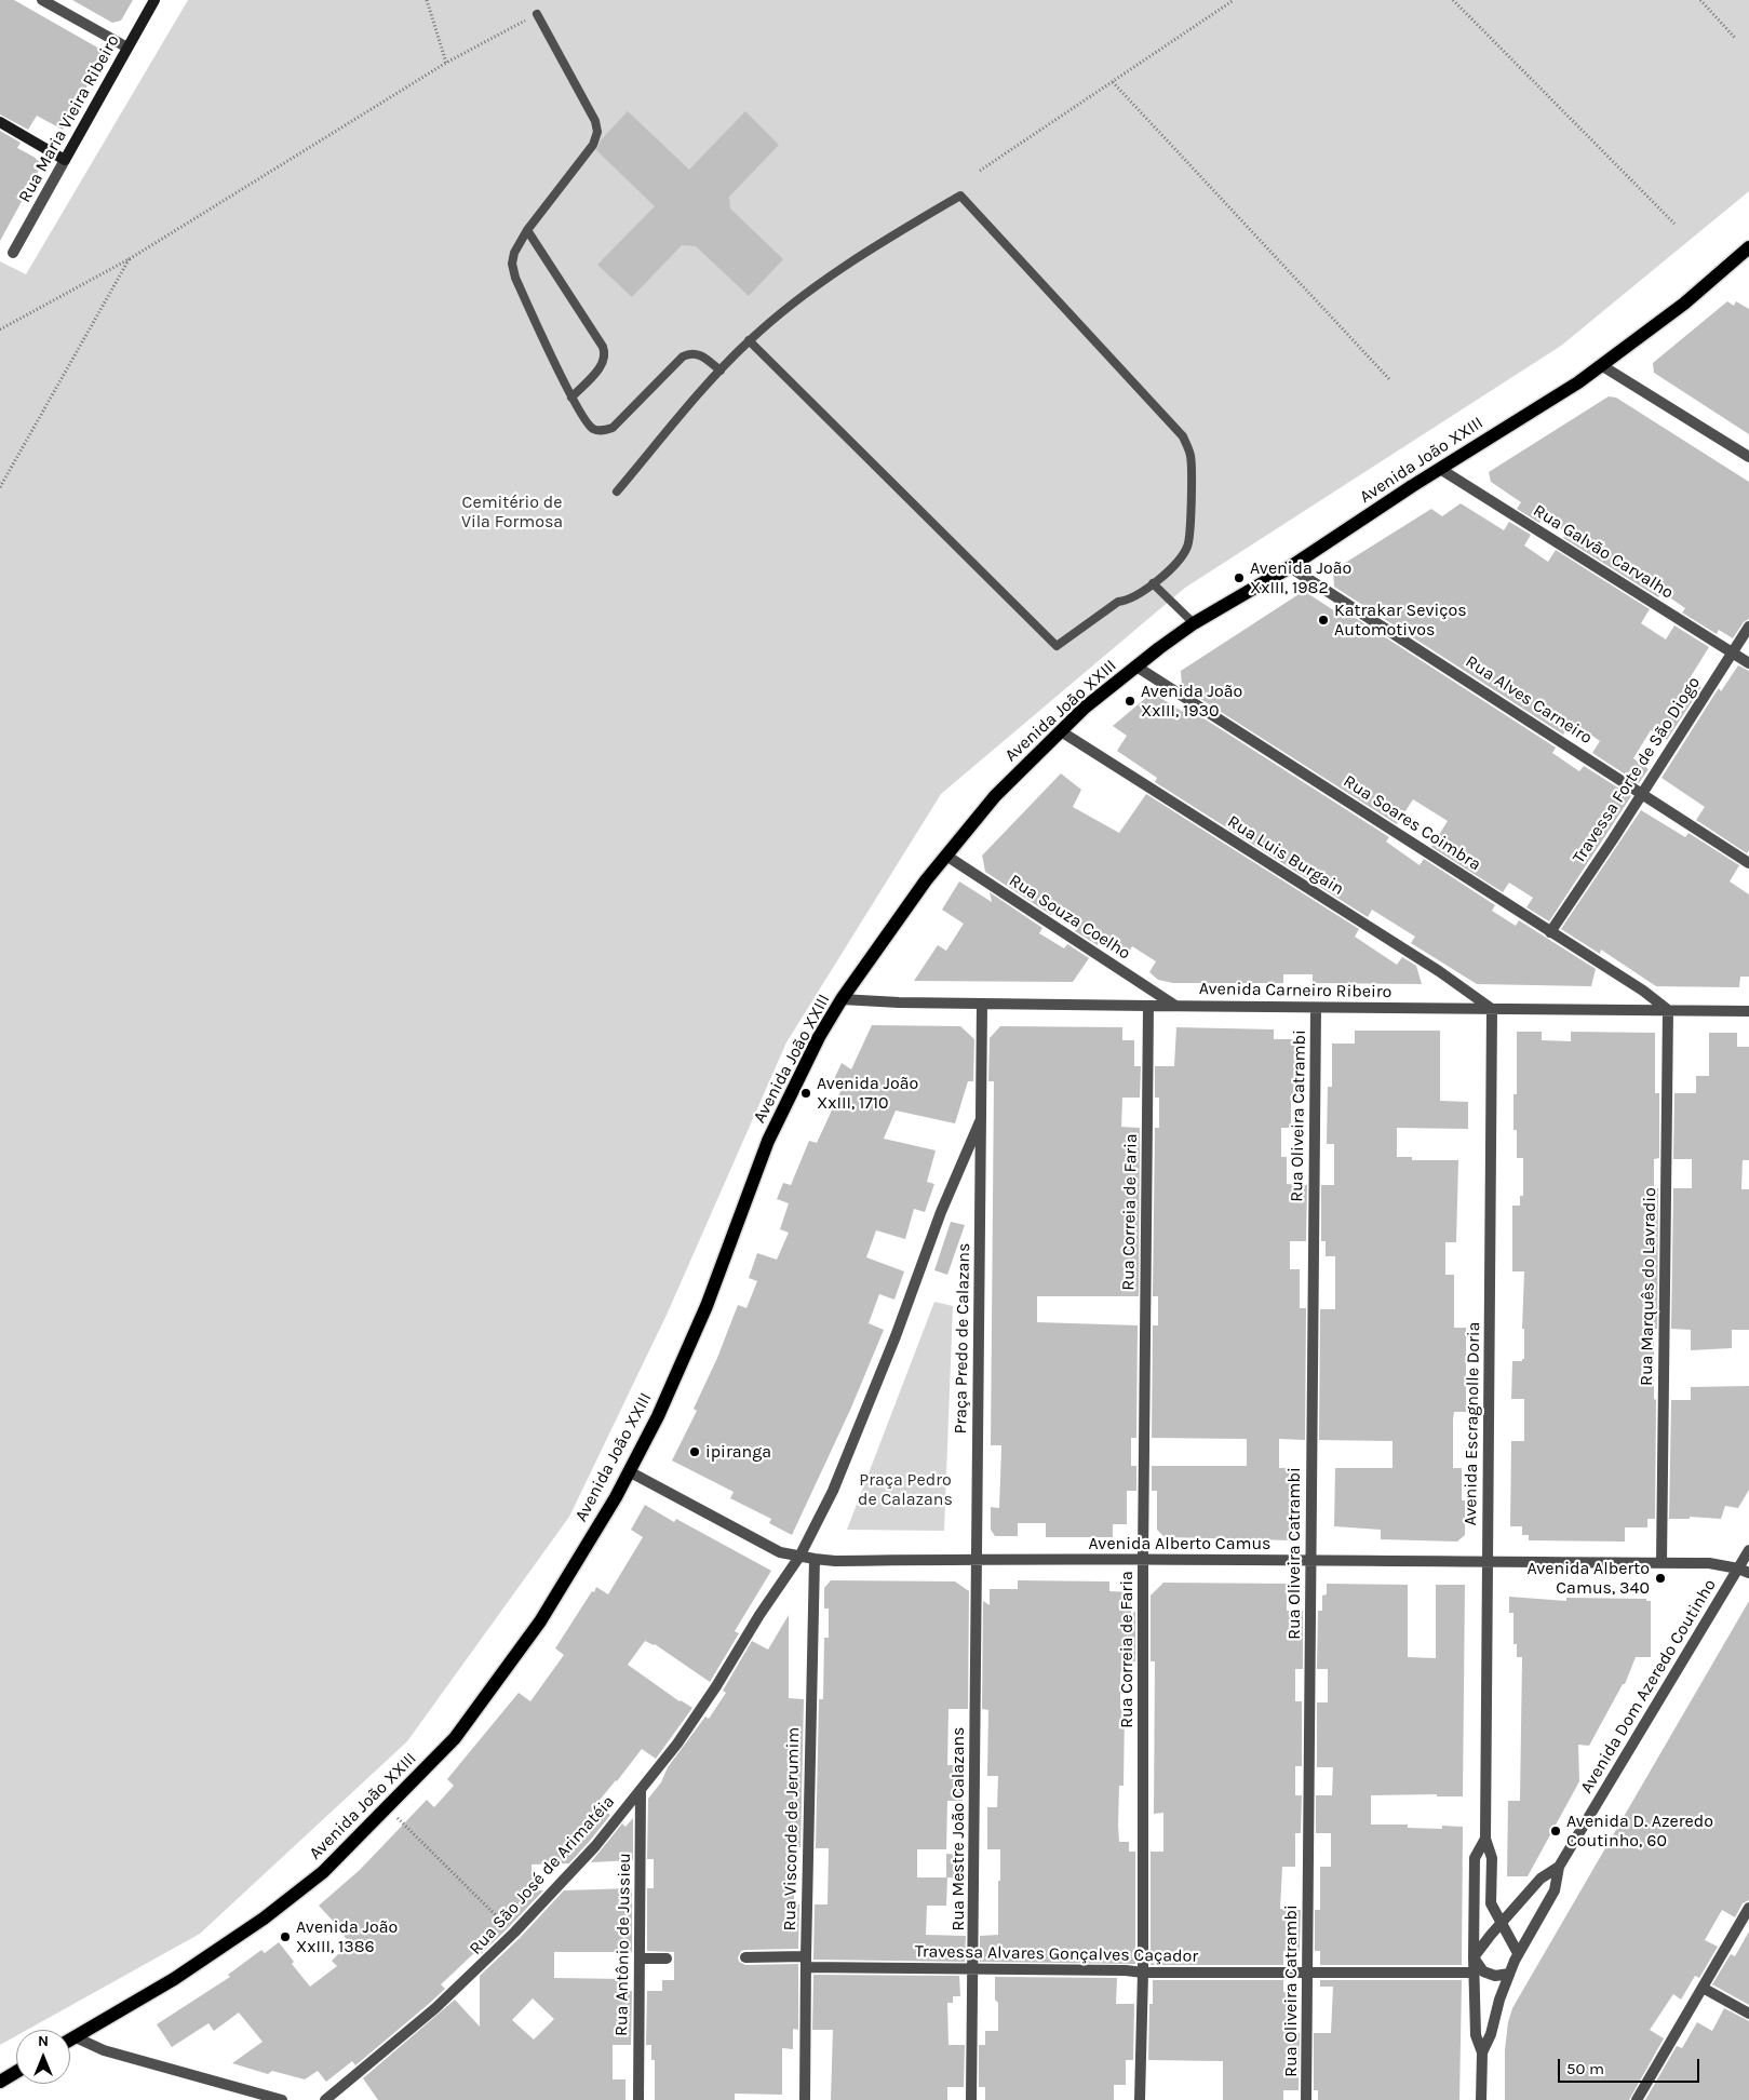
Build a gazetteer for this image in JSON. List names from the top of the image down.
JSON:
{
  "streets": {
    "main road": ["Avenida João XXIII"],
    "street": [
      "Rua Maria Vieira Ribeiro",
      "Rua Galvão Carvalho",
      "Rua Alves Carneiro",
      "Travessa Forte de São Diogo",
      "Rua Soares Coimbra",
      "Rua Luis Burgain",
      "Rua Souza Coelho",
      "Avenida Carneiro Ribeiro",
      "Rua Oliveira Catrambi",
      "Rua Correia de Faria",
      "Rua Marquês do Lavradio",
      "Praça Predo de Calazans",
      "Avenida Escragnolle Doria",
      "Avenida Alberto Camus",
      "Avenida Dom Azeredo Coutinho",
      "Rua Visconde de Jerumim",
      "Rua Mestre João Calazans",
      "Rua São José de Arimatéia",
      "Rua Antônio de Jussieu",
      "Travessa Alvares Gonçalves Caçador"
    ]
  },
  "crossings": [
    ["Avenida João XXIII", "Rua Galvão Carvalho"],
    ["Avenida João XXIII", "Rua Alves Carneiro"],
    ["Avenida João XXIII", "Rua Soares Coimbra"],
    ["Avenida João XXIII", "Rua Luis Burgain"],
    ["Avenida João XXIII", "Rua Souza Coelho"],
    ["Avenida João XXIII", "Avenida Carneiro Ribeiro"],
    ["Avenida João XXIII", "Avenida Alberto Camus"],
    ["Rua Galvão Carvalho", "Travessa Forte de São Diogo"],
    ["Rua Alves Carneiro", "Travessa Forte de São Diogo"],
    ["Travessa Forte de São Diogo", "Rua Soares Coimbra"],
    ["Rua Soares Coimbra", "Avenida Carneiro Ribeiro"],
    ["Rua Soares Coimbra", "Rua Marquês do Lavradio"],
    ["Rua Luis Burgain", "Avenida Carneiro Ribeiro"],
    ["Rua Luis Burgain", "Avenida Escragnolle Doria"],
    ["Rua Souza Coelho", "Avenida Carneiro Ribeiro"],
    ["Avenida Carneiro Ribeiro", "Rua Oliveira Catrambi"],
    ["Avenida Carneiro Ribeiro", "Rua Correia de Faria"],
    ["Avenida Carneiro Ribeiro", "Rua Marquês do Lavradio"],
    ["Avenida Carneiro Ribeiro", "Avenida Escragnolle Doria"],
    ["Rua Oliveira Catrambi", "Avenida Alberto Camus"],
    ["Rua Oliveira Catrambi", "Travessa Alvares Gonçalves Caçador"],
    ["Rua Correia de Faria", "Avenida Alberto Camus"],
    ["Rua Correia de Faria", "Travessa Alvares Gonçalves Caçador"],
    ["Rua Marquês do Lavradio", "Avenida Alberto Camus"],
    ["Praça Predo de Calazans", "Avenida Alberto Camus"],
    ["Praça Predo de Calazans", "Rua Mestre João Calazans"],
    ["Avenida Escragnolle Doria", "Avenida Alberto Camus"],
    ["Avenida Escragnolle Doria", "Avenida Dom Azeredo Coutinho"],
    ["Avenida Escragnolle Doria", "Travessa Alvares Gonçalves Caçador"],
    ["Avenida Alberto Camus", "Avenida Dom Azeredo Coutinho"],
    ["Avenida Alberto Camus", "Rua Visconde de Jerumim"],
    ["Avenida Alberto Camus", "Rua Mestre João Calazans"],
    ["Avenida Alberto Camus", "Rua São José de Arimatéia"],
    ["Rua Visconde de Jerumim", "Travessa Alvares Gonçalves Caçador"],
    ["Rua Mestre João Calazans", "Travessa Alvares Gonçalves Caçador"],
    ["Rua São José de Arimatéia", "Rua Antônio de Jussieu"]
  ],
  "parks": ["Cemitério de Vila Formosa", "Praça Pedro de Calazans"],
  "places": [
    "Avenida João XxIII, 1982",
    "Katrakar Seviços Automotivos",
    "Avenida João XxIII, 1930",
    "Avenida João XxIII, 1710",
    "ipiranga",
    "Avenida Alberto Camus, 340",
    "Avenida D. Azeredo Coutinho, 60",
    "Avenida João XxIII, 1386"
  ],
  "scale_bar": "50 m",
  "north": "top"
}
